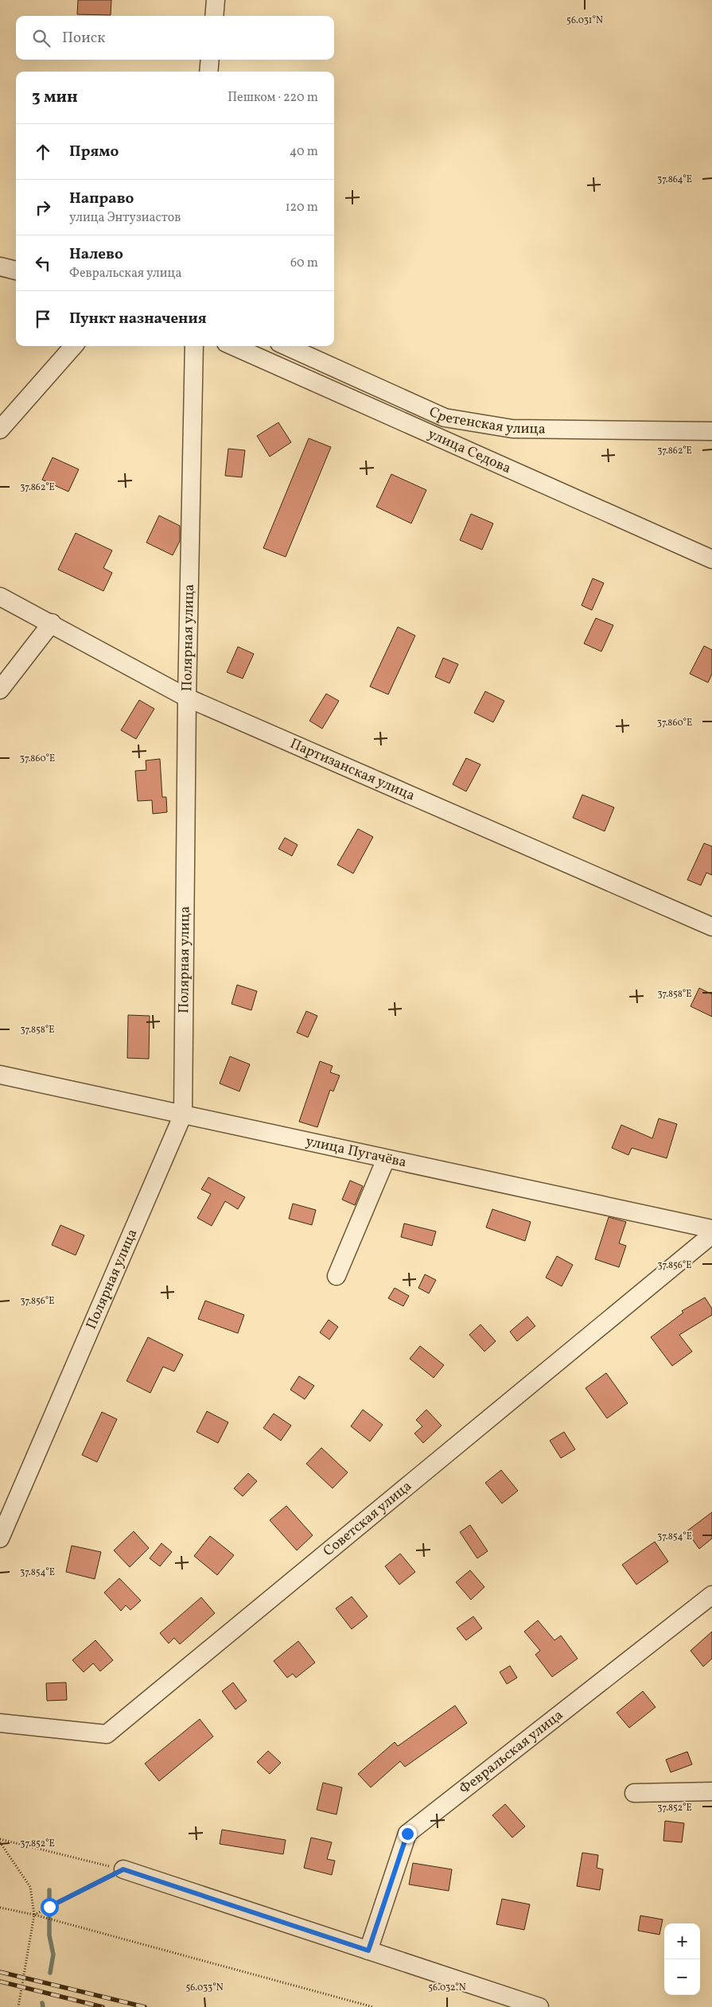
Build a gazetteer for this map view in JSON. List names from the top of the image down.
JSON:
{
  "streets": {
    "street": [
      "Сретенская улица",
      "улица Седова",
      "Полярная улица",
      "Партизанская улица",
      "улица Пугачёва",
      "Советская улица",
      "Февральская улица"
    ]
  },
  "crossings": [
    ["Полярная улица", "Партизанская улица"],
    ["Полярная улица", "улица Пугачёва"]
  ],
  "page": {
    "search": "Поиск",
    "heading": ["3 мин", "Пешком · 220 m"],
    "list": [
      ["Прямо", "40 m"],
      ["Направо", "улица Энтузиастов", "120 m"],
      ["Налево", "Февральская улица", "60 m"],
      "Пункт назначения"
    ],
    "map_buttons": ["+", "−"]
  },
  "coordinates": [
    "56.031°N",
    "37.864°E",
    "37.862°E",
    "37.860°E",
    "37.858°E",
    "37.856°E",
    "37.854°E",
    "37.852°E",
    "56.033°N",
    "56.032°N"
  ]
}
